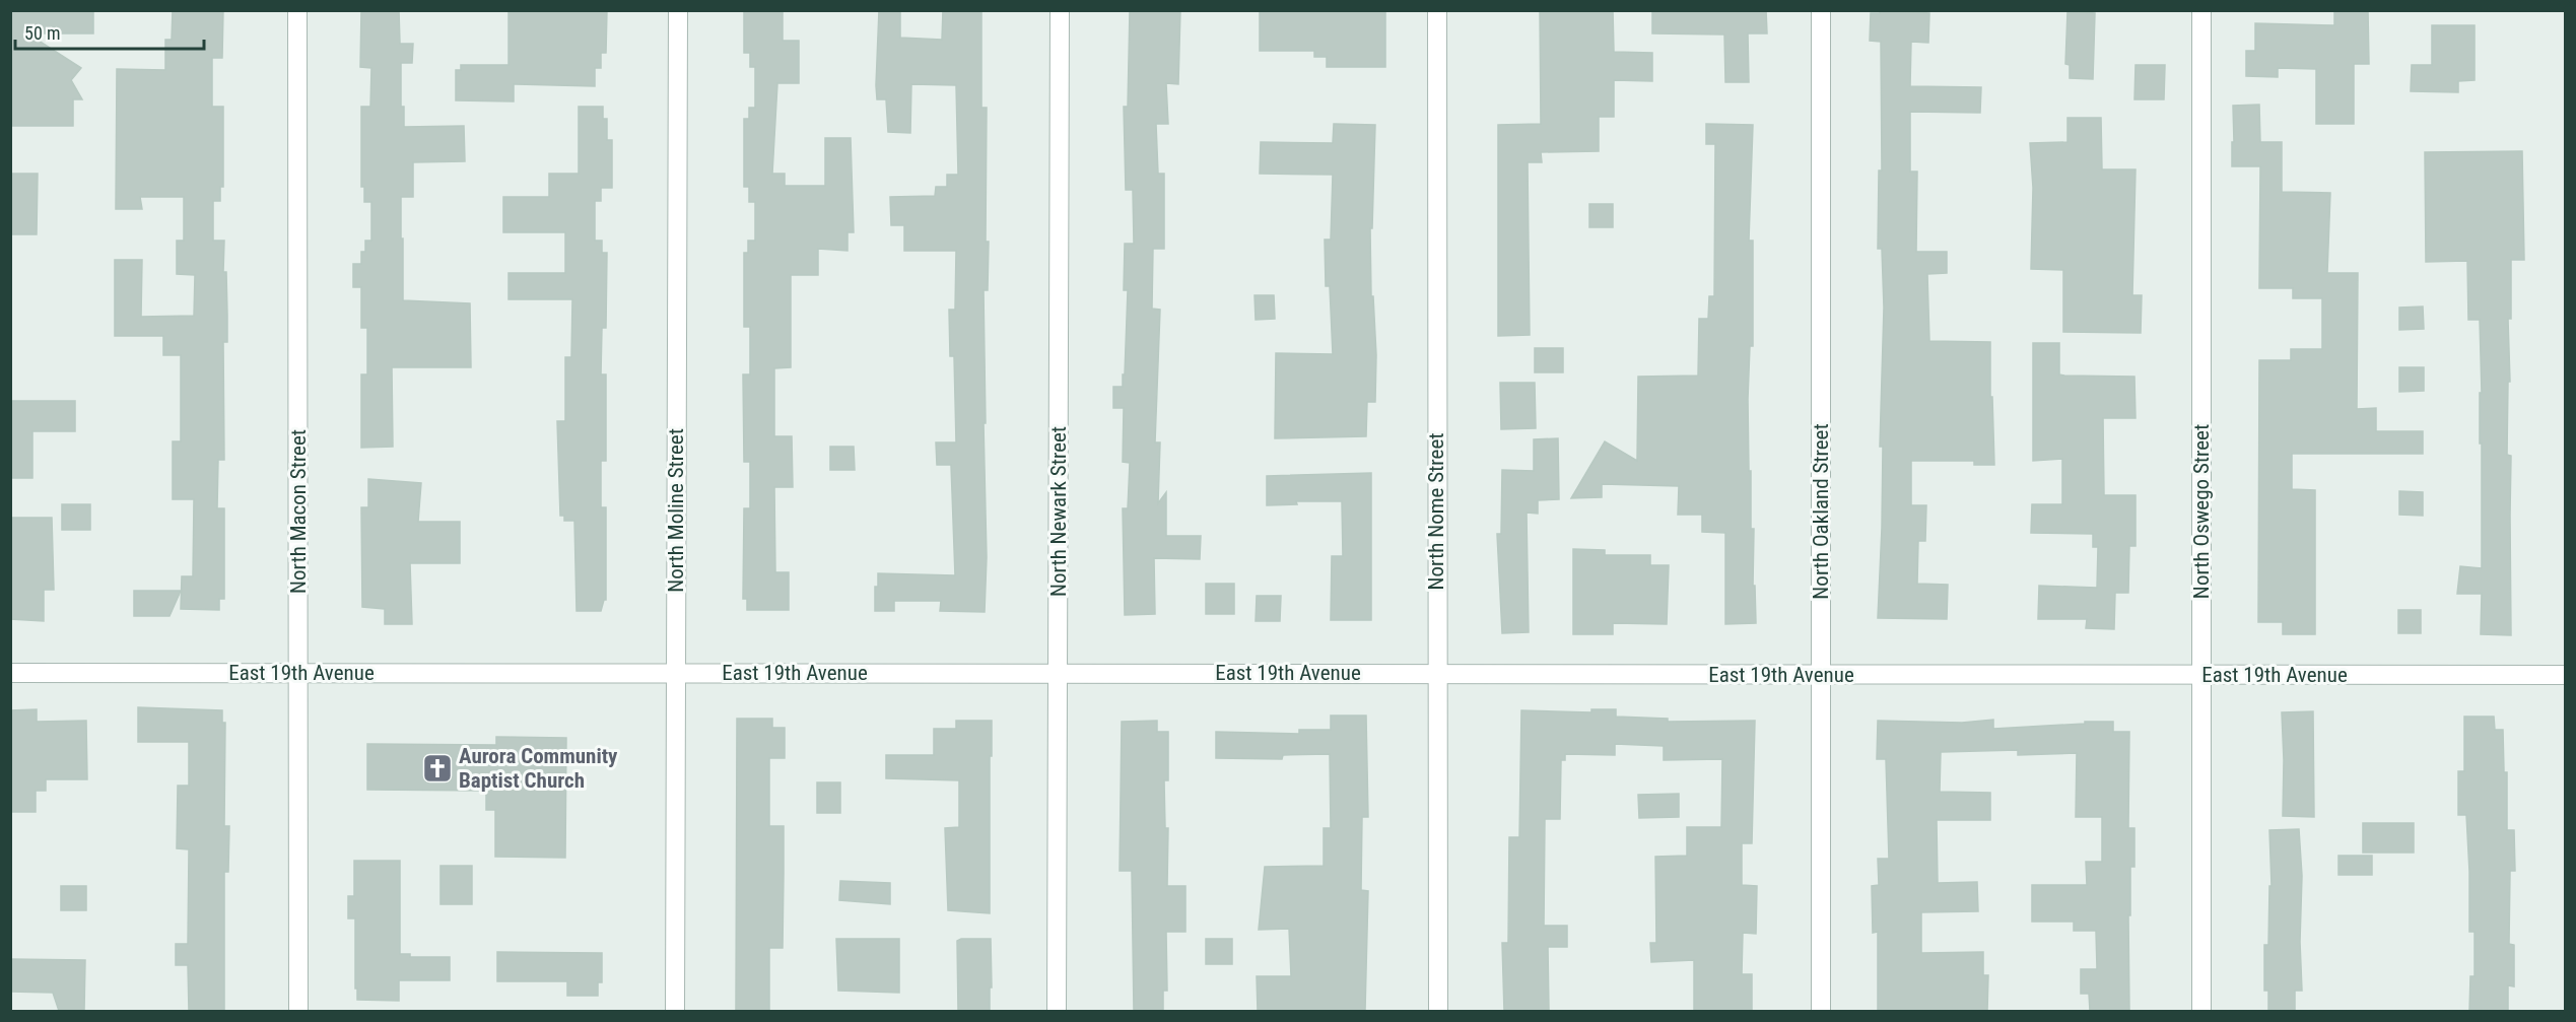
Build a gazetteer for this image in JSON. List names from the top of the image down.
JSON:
{
  "streets": {
    "street": [
      "North Moline Street",
      "North Macon Street",
      "North Newark Street",
      "North Nome Street",
      "North Oakland Street",
      "North Oswego Street",
      "East 19th Avenue"
    ]
  },
  "crossings": [
    ["North Moline Street", "East 19th Avenue"],
    ["North Macon Street", "East 19th Avenue"],
    ["North Newark Street", "East 19th Avenue"],
    ["North Nome Street", "East 19th Avenue"],
    ["North Oakland Street", "East 19th Avenue"],
    ["North Oswego Street", "East 19th Avenue"]
  ],
  "places": {
    "church": ["Aurora Community Baptist Church"]
  },
  "scale_bar": "50 m"
}
